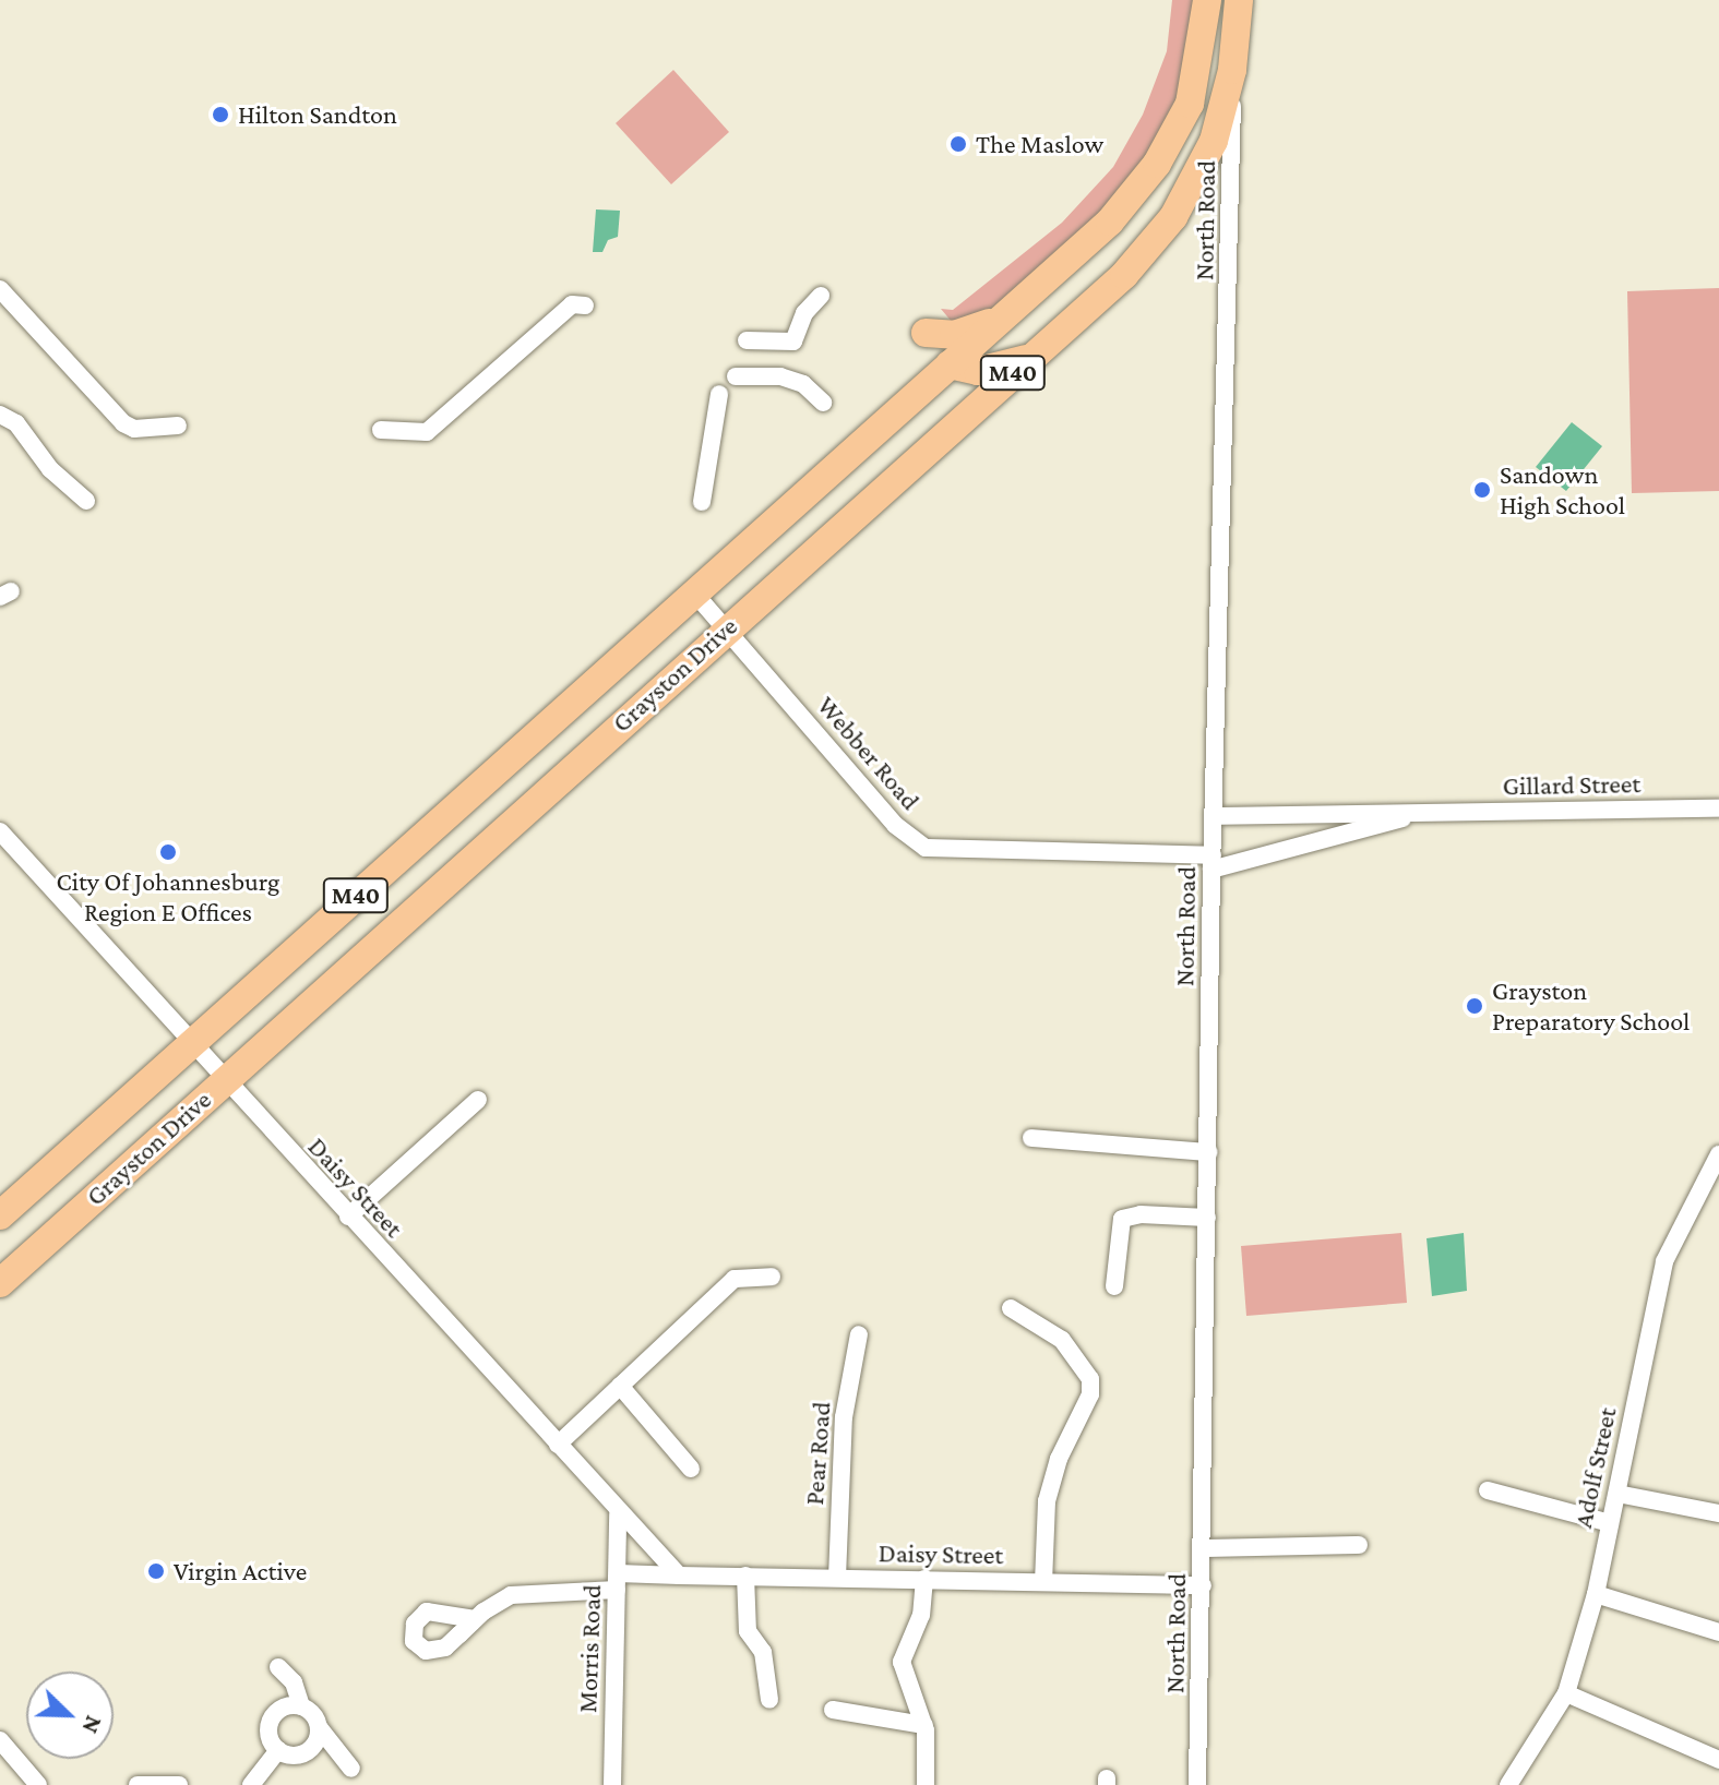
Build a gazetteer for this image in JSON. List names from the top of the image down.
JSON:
{
  "streets": {
    "main road": ["M40", "Grayston Drive"],
    "street": [
      "North Road",
      "Webber Road",
      "Gillard Street",
      "Daisy Street",
      "Pear Road",
      "Adolf Street",
      "Morris Road"
    ]
  },
  "crossings": [
    ["North Road", "Grayston Drive"],
    ["North Road", "Webber Road"],
    ["North Road", "Gillard Street"],
    ["North Road", "Daisy Street"],
    ["Grayston Drive", "Webber Road"],
    ["Grayston Drive", "Daisy Street"],
    ["Webber Road", "Gillard Street"],
    ["Daisy Street", "Pear Road"],
    ["Daisy Street", "Morris Road"]
  ],
  "places": [
    "Hilton Sandton",
    "The Maslow",
    "Sandown High School",
    "City Of Johannesburg Region E Offices",
    "Grayston Preparatory School",
    "Virgin Active"
  ],
  "north": "bottom right"
}
